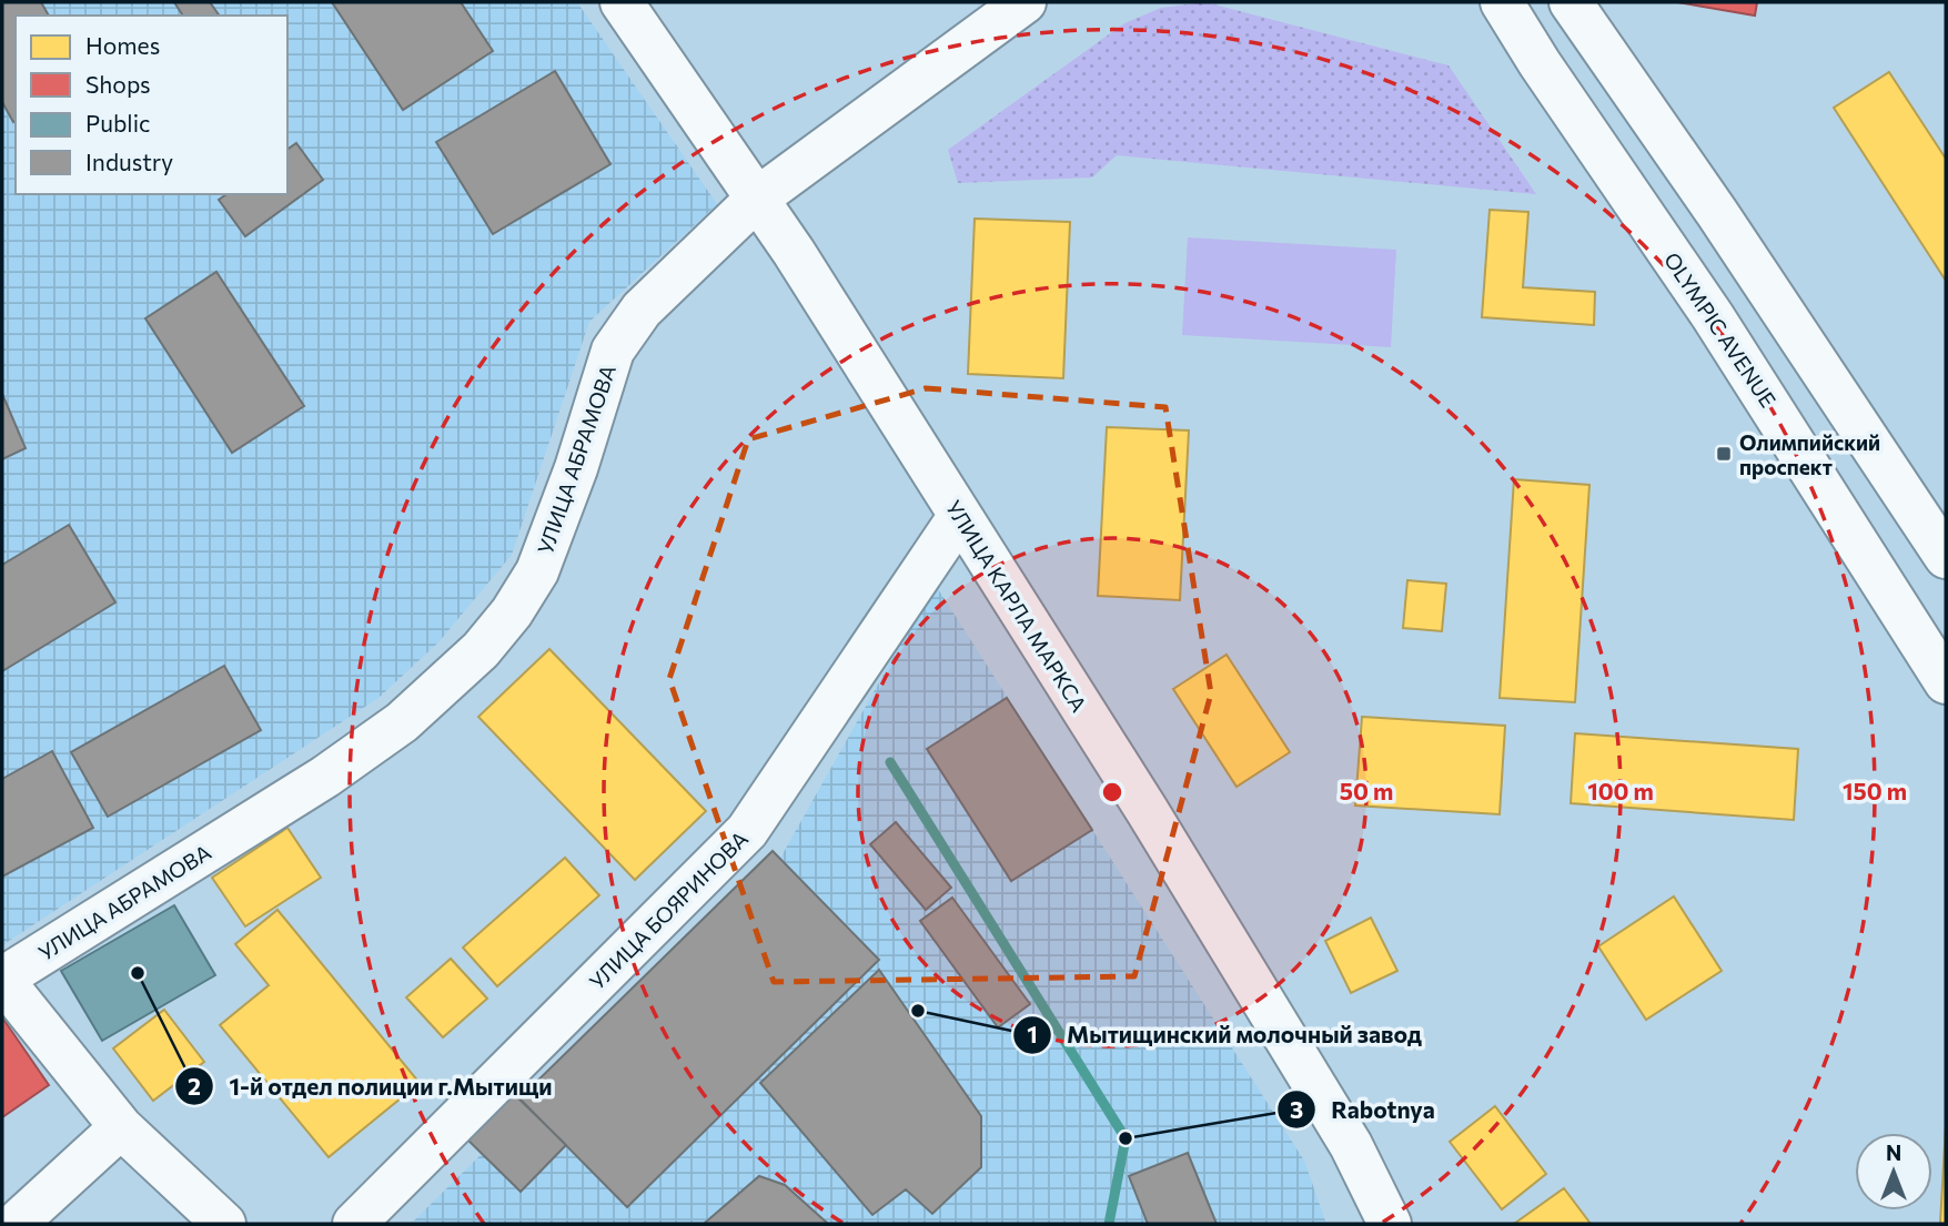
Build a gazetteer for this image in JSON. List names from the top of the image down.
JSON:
{
  "streets": {
    "street": [
      "OLYMPIC AVENUE",
      "УЛИЦА АБРАМОВА",
      "УЛИЦА КАРЛА МАРКСА",
      "УЛИЦА БОЯРИНОВА"
    ]
  },
  "crossings": [
    ["УЛИЦА АБРАМОВА", "УЛИЦА КАРЛА МАРКСА"],
    ["УЛИЦА КАРЛА МАРКСА", "УЛИЦА БОЯРИНОВА"]
  ],
  "places": {
    "transit": ["Олимпийский проспект"],
    "other": ["1-й отдел полиции г.Мытищи", "Мытищинский молочный завод", "Rabotnya"]
  },
  "legend": [
    "Homes",
    "Shops",
    "Public",
    "Industry"
  ],
  "north": "top",
  "rings": ["50 m", "100 m", "150 m"]
}
